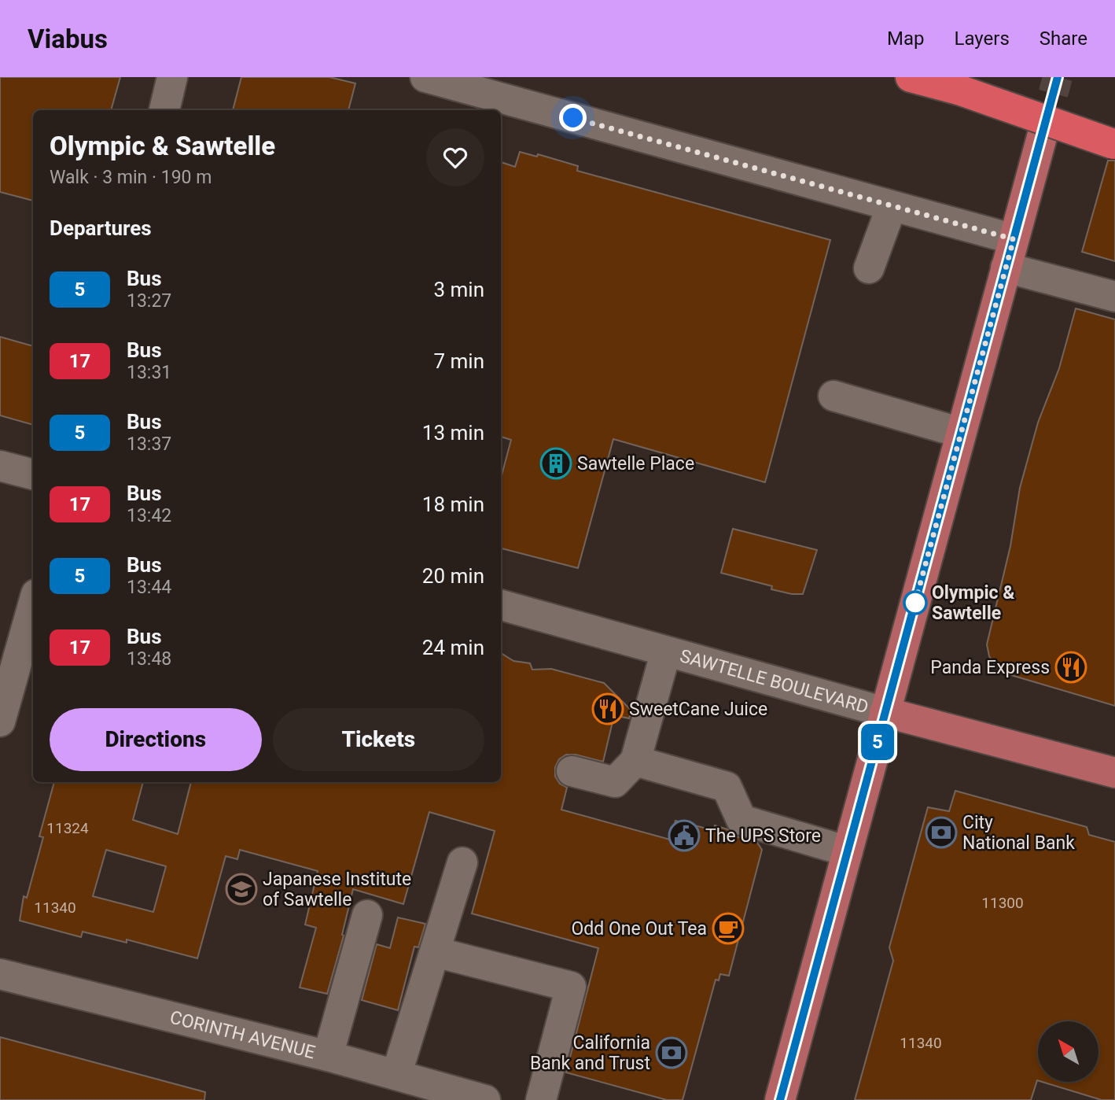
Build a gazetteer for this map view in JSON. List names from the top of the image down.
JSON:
{
  "streets": {
    "main road": ["SAWTELLE BOULEVARD"],
    "street": ["CORINTH AVENUE"]
  },
  "places": {
    "building": ["Sawtelle Place"],
    "other": ["Olympic & Sawtelle"],
    "restaurant": ["Panda Express", "SweetCane Juice"],
    "bank": ["City National Bank", "California Bank and Trust"],
    "public building": ["The UPS Store"],
    "school or university": ["Japanese Institute of Sawtelle"],
    "cafe": ["Odd One Out Tea"]
  },
  "lines": ["bus line 5"],
  "house_numbers": [
    "11324",
    "11300",
    "11340",
    "11340"
  ],
  "north": "top left",
  "page": {
    "header": "Viabus",
    "nav": ["Map", "Layers", "Share"],
    "on_map": "5",
    "heading": [
      ["Olympic & Sawtelle", "Walk · 3 min · 190 m"],
      "Departures"
    ],
    "list": [
      {
        "mark": "5",
        "name": "Bus",
        "note": "13:27",
        "value": "3 min"
      },
      {
        "mark": "17",
        "name": "Bus",
        "note": "13:31",
        "value": "7 min"
      },
      {
        "mark": "5",
        "name": "Bus",
        "note": "13:37",
        "value": "13 min"
      },
      {
        "mark": "17",
        "name": "Bus",
        "note": "13:42",
        "value": "18 min"
      },
      {
        "mark": "5",
        "name": "Bus",
        "note": "13:44",
        "value": "20 min"
      },
      {
        "mark": "17",
        "name": "Bus",
        "note": "13:48",
        "value": "24 min"
      }
    ],
    "buttons": ["Directions", "Tickets"]
  }
}
